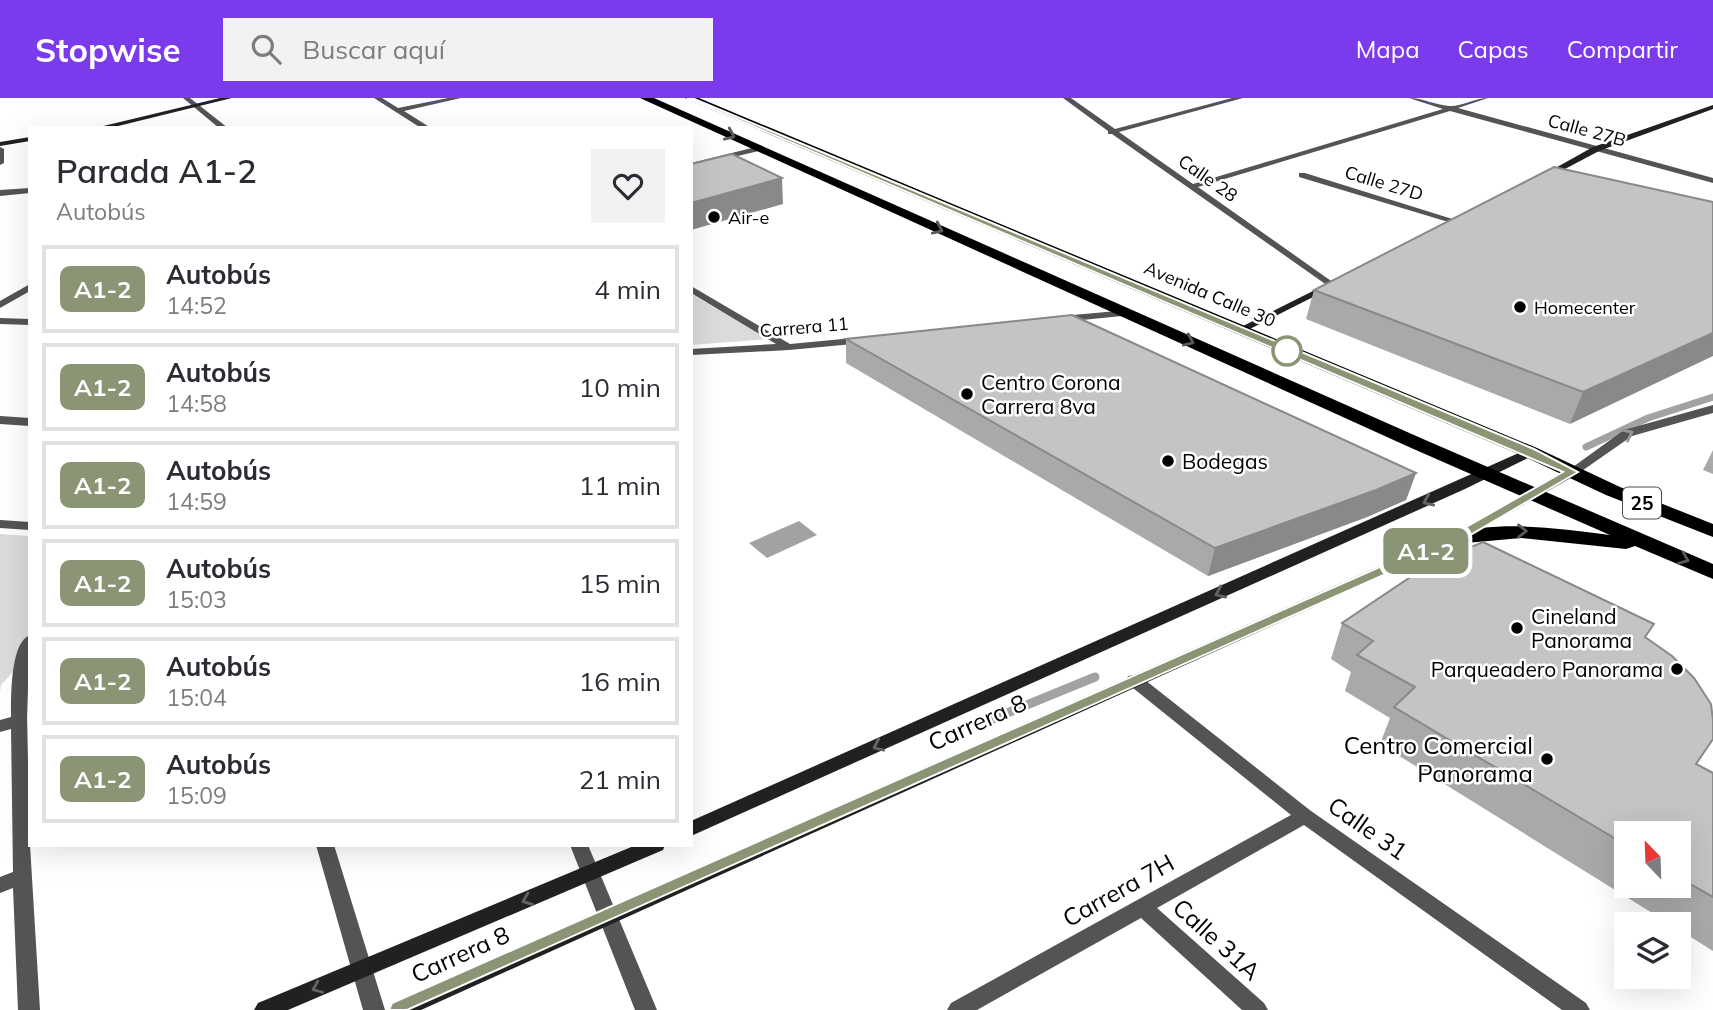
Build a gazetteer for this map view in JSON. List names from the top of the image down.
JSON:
{
  "streets": {
    "highway": ["Avenida Calle 30", "25"],
    "street": [
      "Calle 27B",
      "Calle 28",
      "Calle 27D",
      "Carrera 11",
      "Carrera 8",
      "Calle 31",
      "Carrera 7H",
      "Calle 31A"
    ]
  },
  "crossings": [
    ["Avenida Calle 30", "Carrera 8"],
    ["25", "Carrera 8"],
    ["Carrera 8", "Calle 31"],
    ["Calle 31", "Carrera 7H"],
    ["Carrera 7H", "Calle 31A"]
  ],
  "places": [
    "Air-e",
    "Homecenter",
    "Centro Corona Carrera 8va",
    "Bodegas",
    "Cineland Panorama",
    "Parqueadero Panorama",
    "Centro Comercial Panorama"
  ],
  "lines": ["bus line A1-2"],
  "north": "top left",
  "page": {
    "header": "Stopwise",
    "search": "Buscar aquí",
    "nav": ["Mapa", "Capas", "Compartir"],
    "on_map": "A1-2",
    "heading": ["Parada A1-2", "Autobús"],
    "list": [
      {
        "mark": "A1-2",
        "name": "Autobús",
        "note": "14:52",
        "value": "4 min"
      },
      {
        "mark": "A1-2",
        "name": "Autobús",
        "note": "14:58",
        "value": "10 min"
      },
      {
        "mark": "A1-2",
        "name": "Autobús",
        "note": "14:59",
        "value": "11 min"
      },
      {
        "mark": "A1-2",
        "name": "Autobús",
        "note": "15:03",
        "value": "15 min"
      },
      {
        "mark": "A1-2",
        "name": "Autobús",
        "note": "15:04",
        "value": "16 min"
      },
      {
        "mark": "A1-2",
        "name": "Autobús",
        "note": "15:09",
        "value": "21 min"
      }
    ]
  }
}
